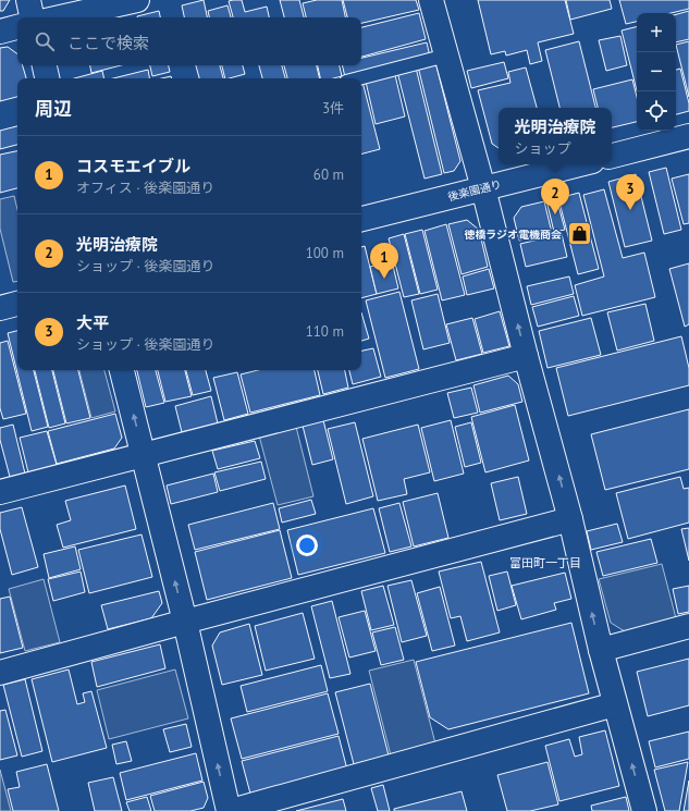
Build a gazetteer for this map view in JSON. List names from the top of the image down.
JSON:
{
  "streets": {
    "street": ["後楽園通り"]
  },
  "districts": ["富田町一丁目"],
  "places": {
    "shop": ["徳橋ラジオ電機商会"]
  },
  "page": {
    "map_buttons": ["+", "−"],
    "search": "ここで検索",
    "heading": ["周辺", "3件"],
    "popup": ["光明治療院", "ショップ"],
    "list": [
      {
        "mark": "1",
        "name": "コスモエイブル",
        "note": "オフィス · 後楽園通り",
        "value": "60 m"
      },
      {
        "mark": "2",
        "name": "光明治療院",
        "note": "ショップ · 後楽園通り",
        "value": "100 m"
      },
      {
        "mark": "3",
        "name": "大平",
        "note": "ショップ · 後楽園通り",
        "value": "110 m"
      }
    ],
    "pins": ["3", "2", "1"]
  }
}
